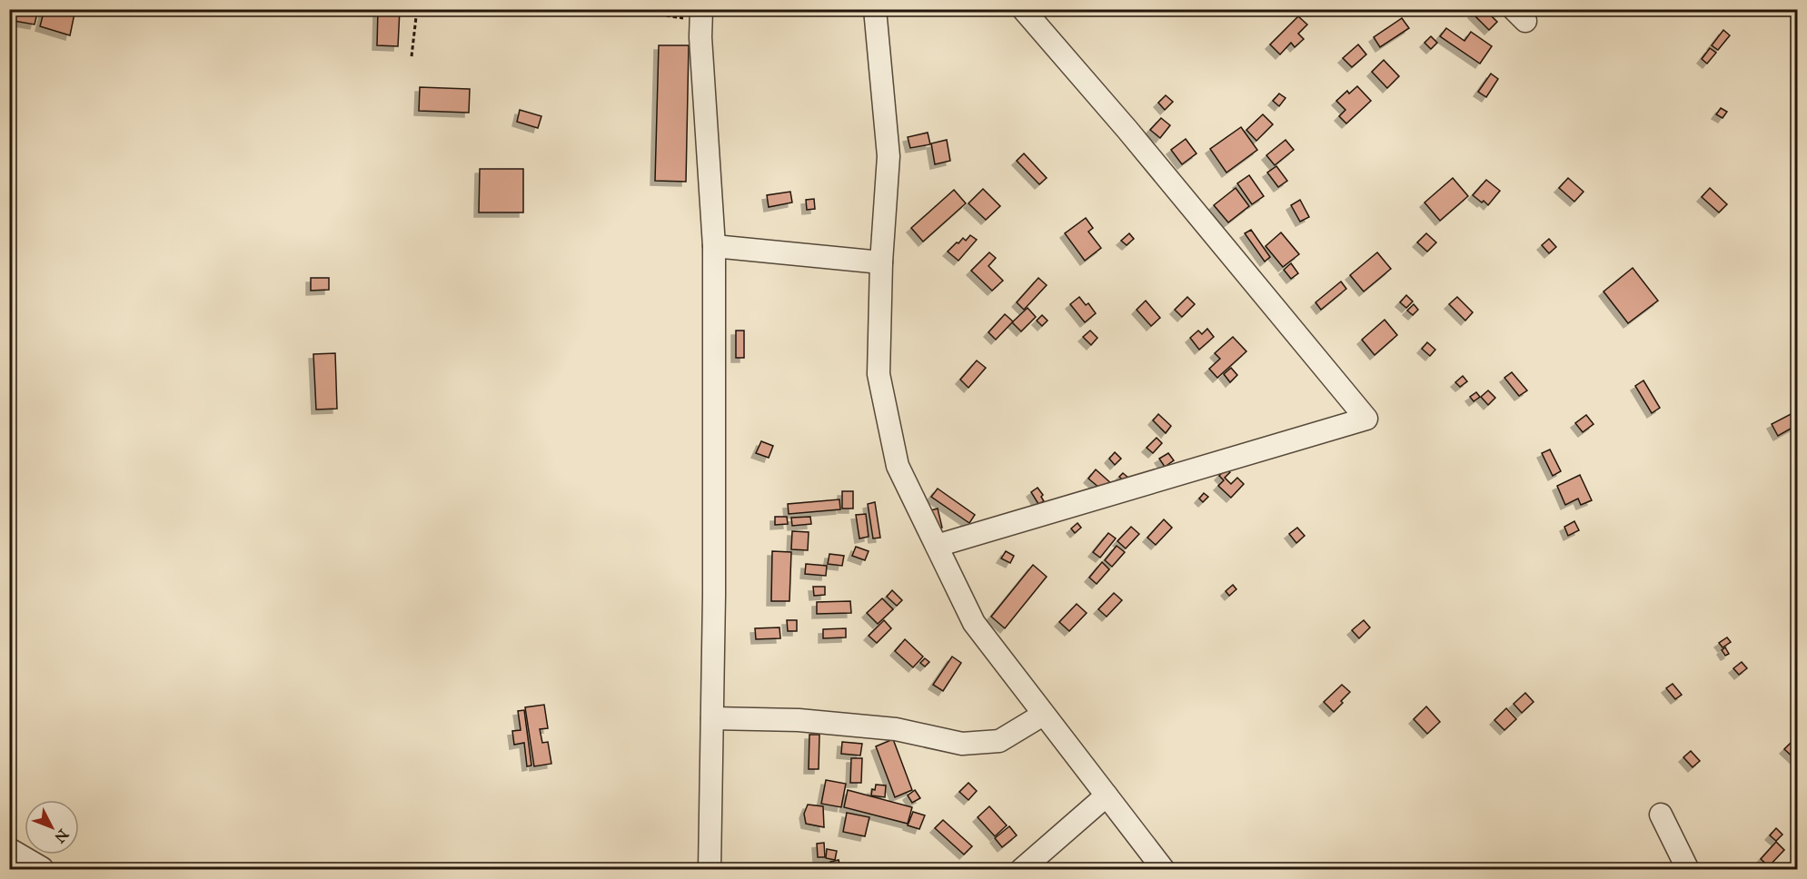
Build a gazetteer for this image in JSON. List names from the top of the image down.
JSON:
{
  "north": "bottom right"
}
